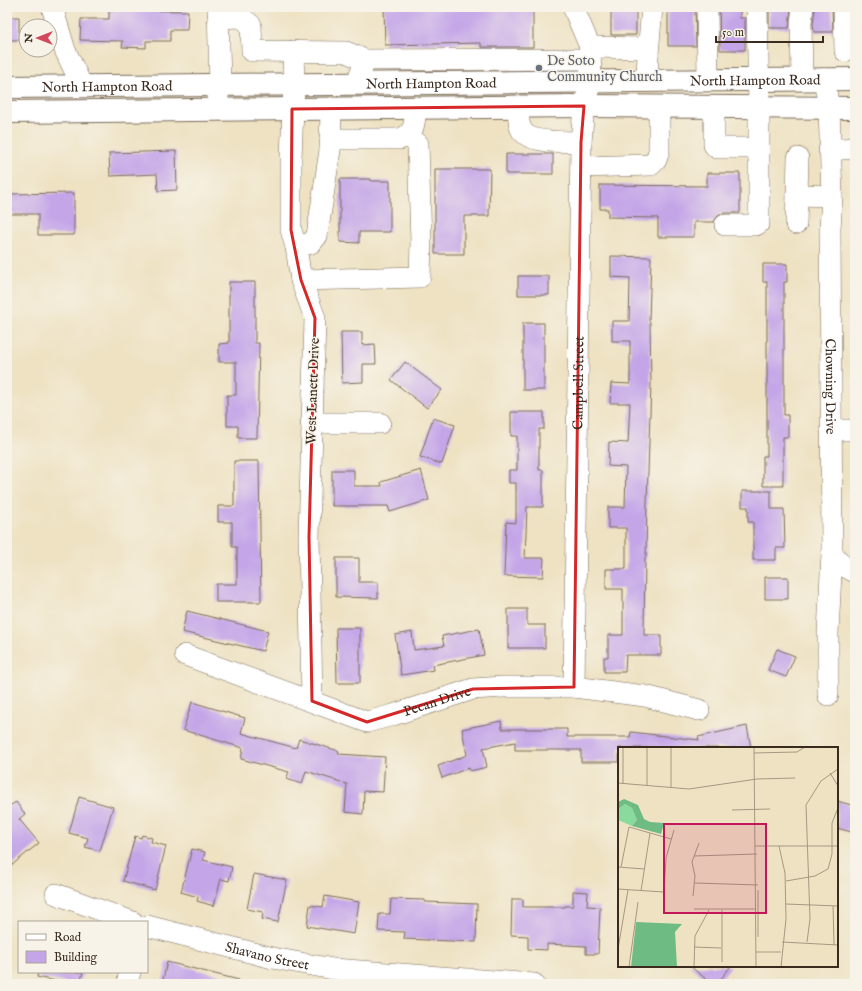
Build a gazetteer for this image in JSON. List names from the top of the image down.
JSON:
{
  "streets": {
    "main road": ["North Hampton Road"],
    "street": [
      "Campbell Street",
      "Chowning Drive",
      "West Lanett Drive",
      "Pecan Drive",
      "Shavano Street"
    ]
  },
  "crossings": [
    ["North Hampton Road", "Campbell Street"],
    ["North Hampton Road", "Chowning Drive"],
    ["North Hampton Road", "West Lanett Drive"],
    ["Campbell Street", "Pecan Drive"],
    ["West Lanett Drive", "Pecan Drive"]
  ],
  "places": ["De Soto Community Church"],
  "legend": ["Road", "Building"],
  "scale_bar": "50 m",
  "north": "left"
}
